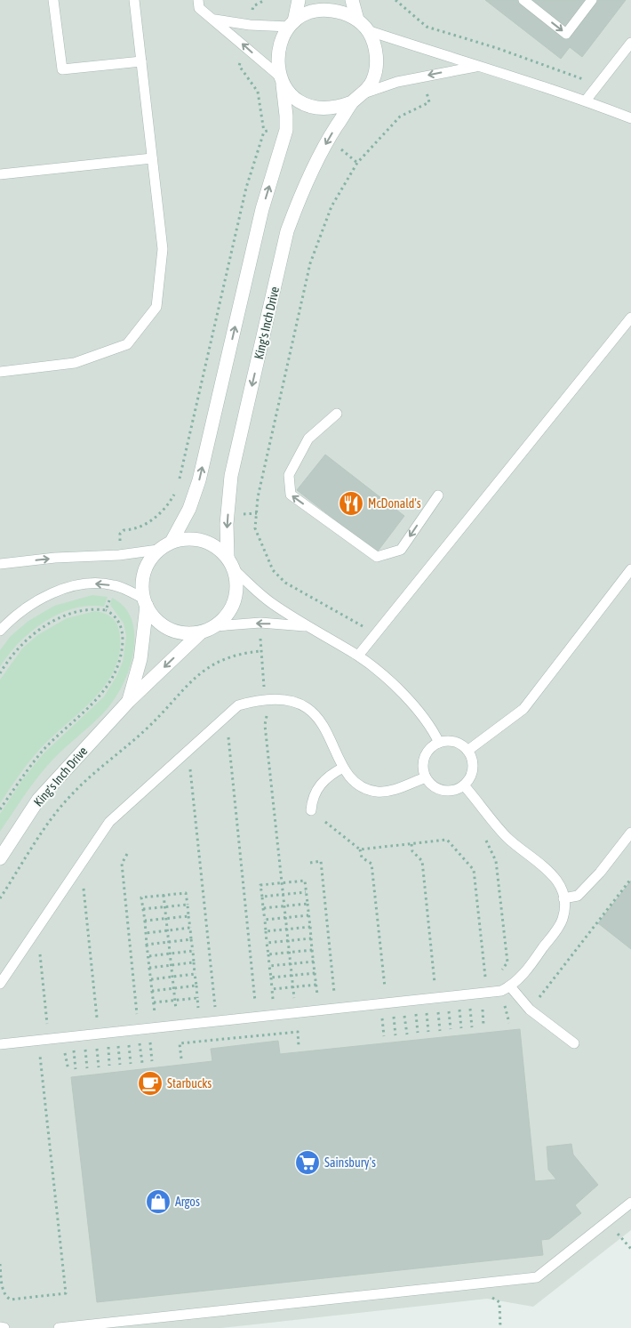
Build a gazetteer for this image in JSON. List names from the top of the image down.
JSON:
{
  "streets": {
    "street": ["King's Inch Drive"]
  },
  "places": {
    "restaurant": ["McDonald's"],
    "cafe": ["Starbucks"],
    "supermarket": ["Sainsbury's"],
    "shop": ["Argos"]
  }
}
